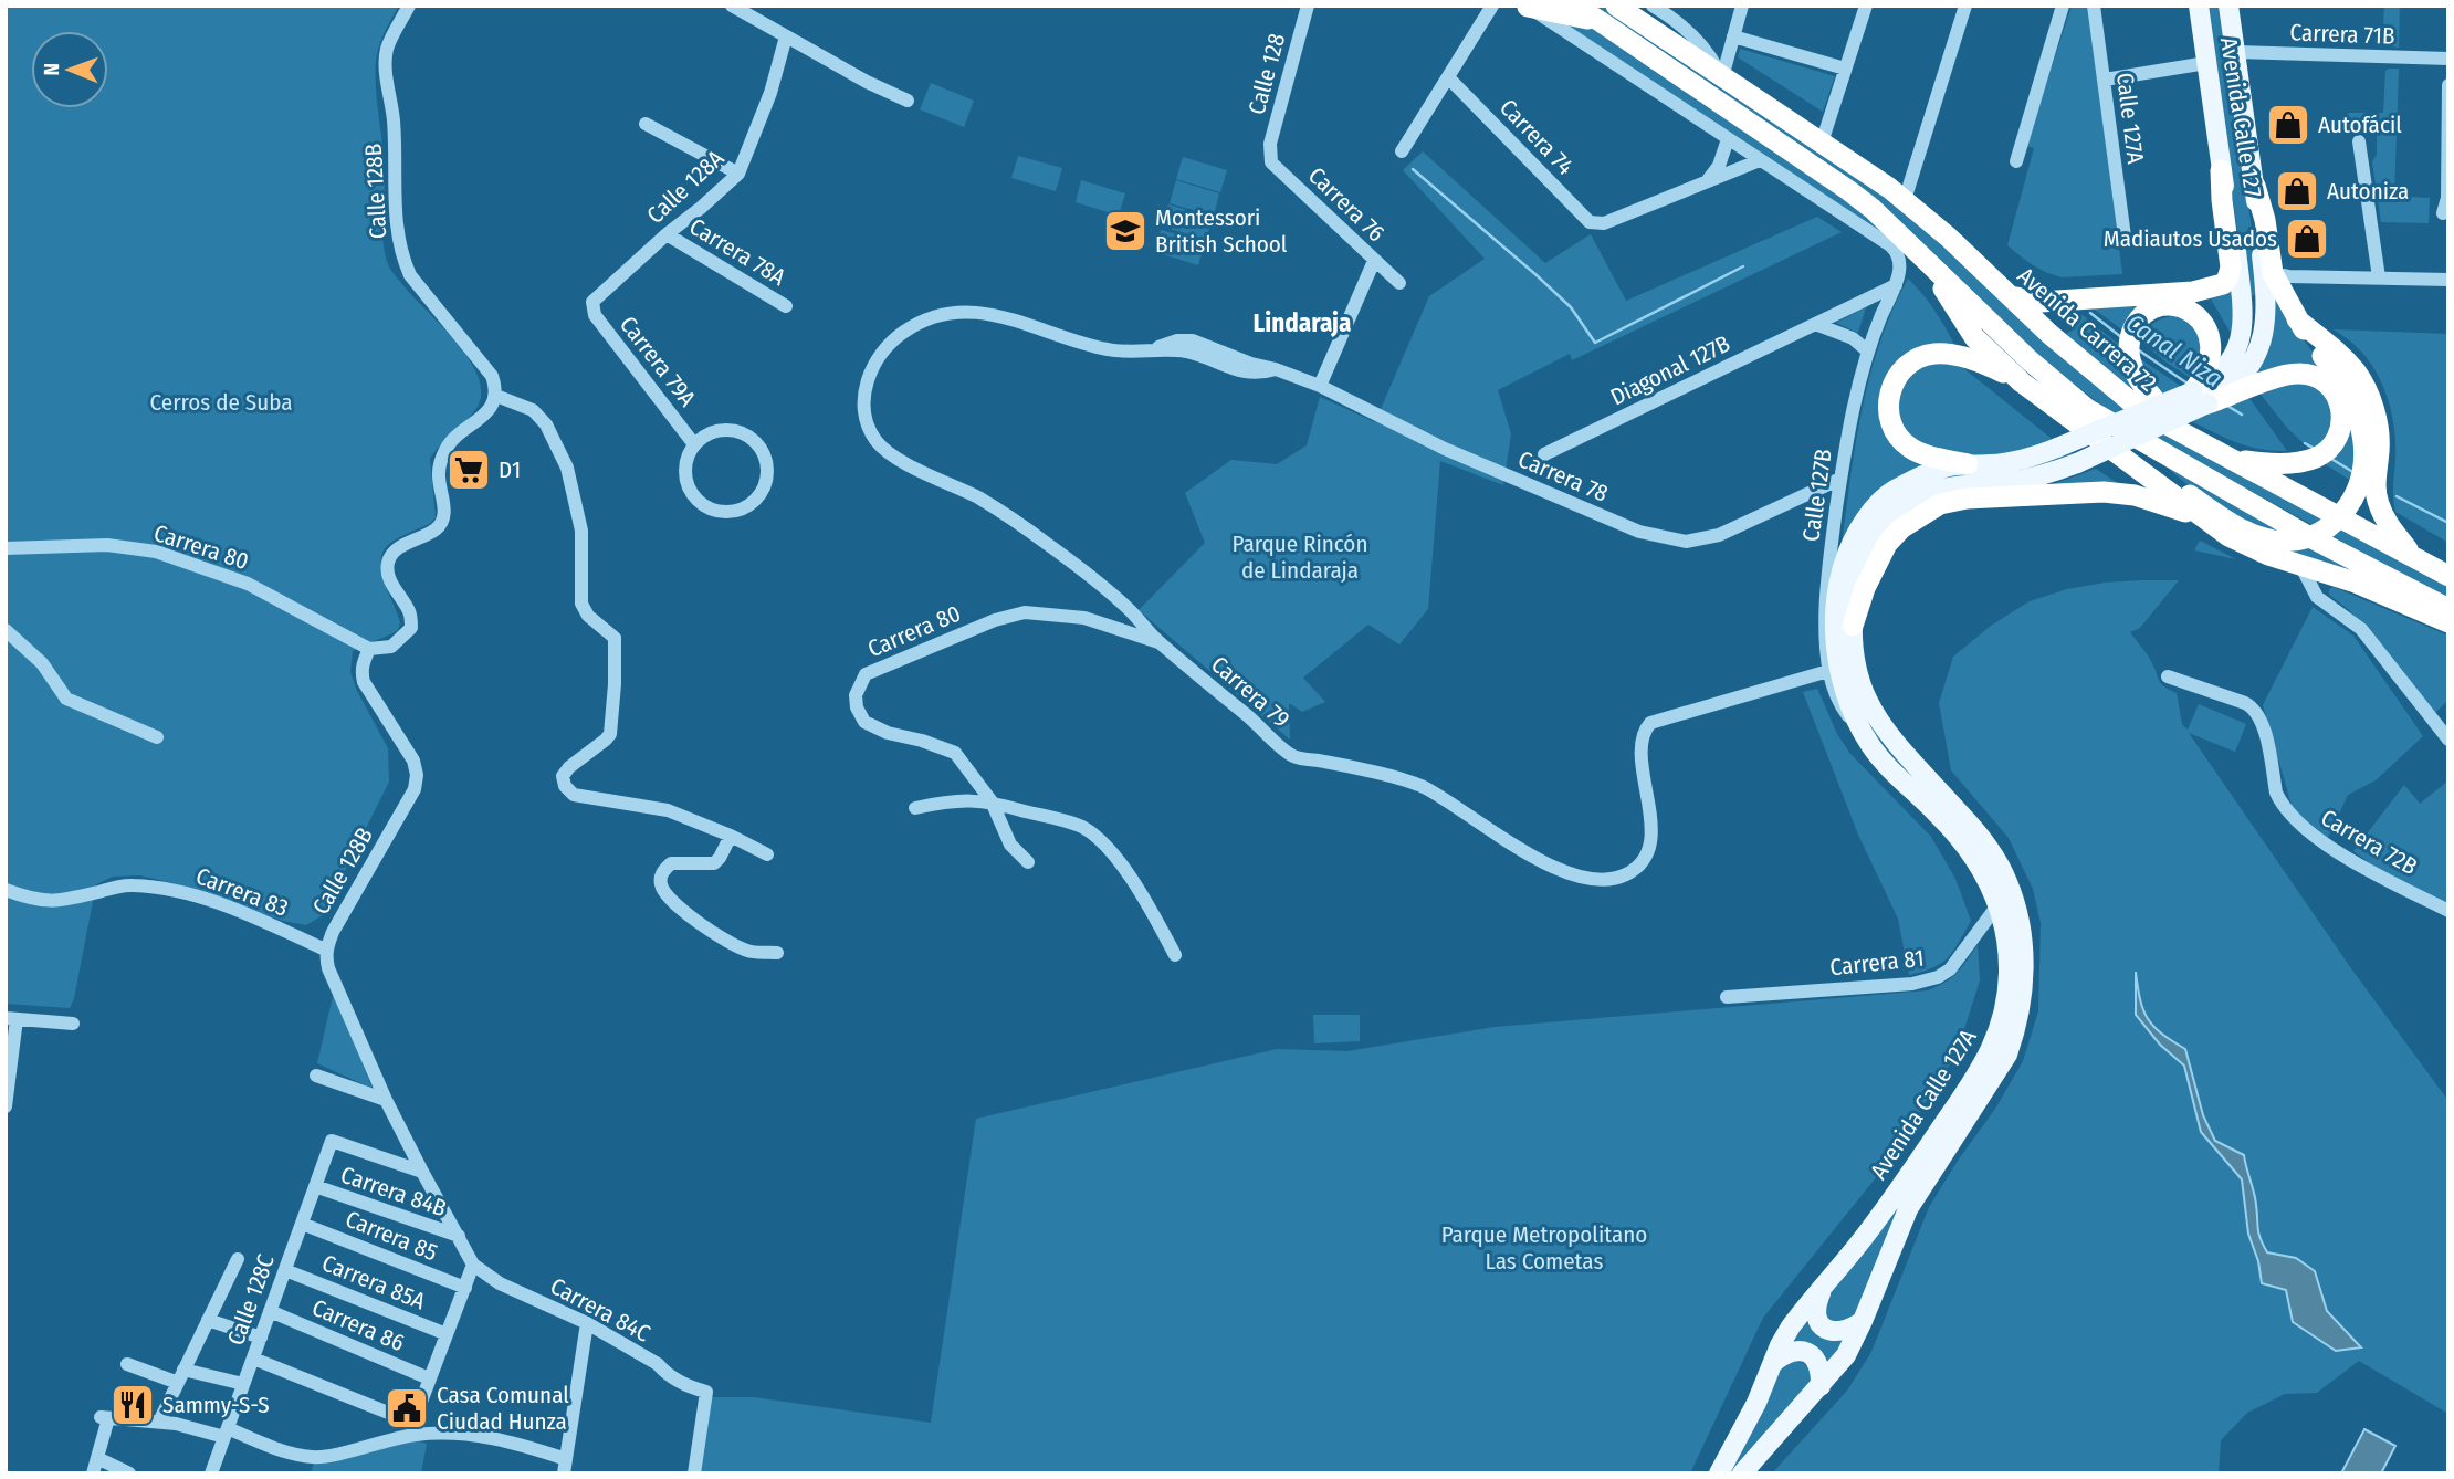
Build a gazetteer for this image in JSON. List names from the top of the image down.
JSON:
{
  "streets": {
    "highway": ["Avenida Carrera 72"],
    "main road": ["Avenida Calle 127", "Avenida Calle 127A"],
    "street": [
      "Carrera 71B",
      "Calle 128",
      "Calle 127A",
      "Carrera 74",
      "Calle 128A",
      "Calle 128B",
      "Carrera 76",
      "Carrera 78A",
      "Carrera 79A",
      "Diagonal 127B",
      "Carrera 78",
      "Calle 127B",
      "Carrera 80",
      "Carrera 79",
      "Carrera 72B",
      "Carrera 83",
      "Carrera 81",
      "Carrera 84B",
      "Carrera 85",
      "Carrera 85A",
      "Calle 128C",
      "Carrera 84C",
      "Carrera 86"
    ]
  },
  "crossings": [
    ["Carrera 71B", "Avenida Calle 127"],
    ["Calle 128", "Carrera 76"],
    ["Avenida Calle 127", "Avenida Calle 127A"],
    ["Calle 128A", "Carrera 78A"],
    ["Calle 128A", "Carrera 79A"],
    ["Calle 128B", "Carrera 80"],
    ["Calle 128B", "Carrera 83"],
    ["Calle 128B", "Carrera 84B"],
    ["Calle 128B", "Calle 128C"],
    ["Calle 128B", "Carrera 84C"],
    ["Diagonal 127B", "Calle 127B"],
    ["Carrera 78", "Calle 127B"],
    ["Carrera 78", "Carrera 79"],
    ["Calle 127B", "Carrera 79"],
    ["Calle 127B", "Avenida Calle 127A"],
    ["Carrera 80", "Carrera 79"],
    ["Carrera 81", "Avenida Calle 127A"],
    ["Carrera 84B", "Calle 128C"],
    ["Carrera 85", "Calle 128C"],
    ["Carrera 85A", "Calle 128C"],
    ["Calle 128C", "Carrera 86"]
  ],
  "districts": ["Lindaraja"],
  "water": ["Canal Niza"],
  "parks": ["Cerros de Suba", "Parque Rincón de Lindaraja", "Parque Metropolitano Las Cometas"],
  "places": {
    "shop": ["Autofácil", "Autoniza", "Madiautos Usados"],
    "school or university": ["Montessori British School"],
    "supermarket": ["D1"],
    "restaurant": ["Sammy-S-S"],
    "public building": ["Casa Comunal Ciudad Hunza"]
  },
  "north": "left"
}
